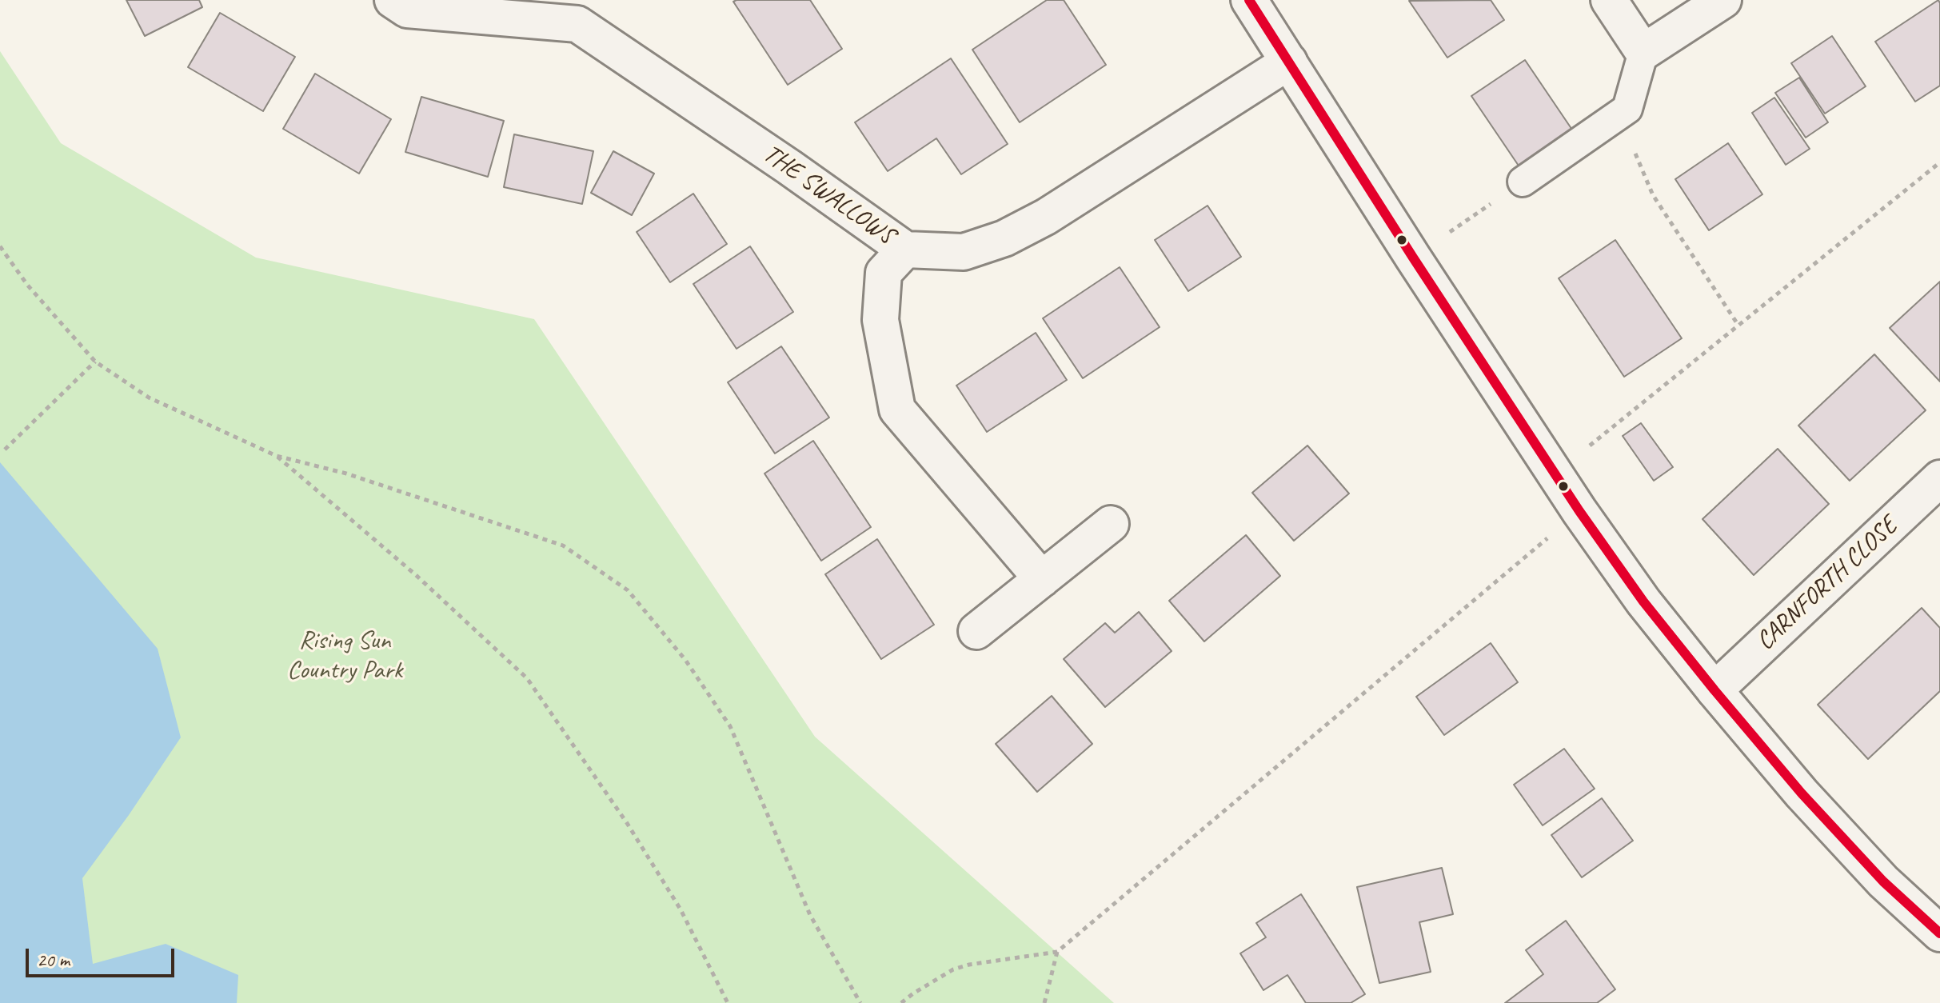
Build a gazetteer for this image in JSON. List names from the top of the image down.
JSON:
{
  "streets": {
    "street": ["THE SWALLOWS", "CARNFORTH CLOSE"]
  },
  "parks": ["Rising Sun Country Park"],
  "scale_bar": "20 m"
}
